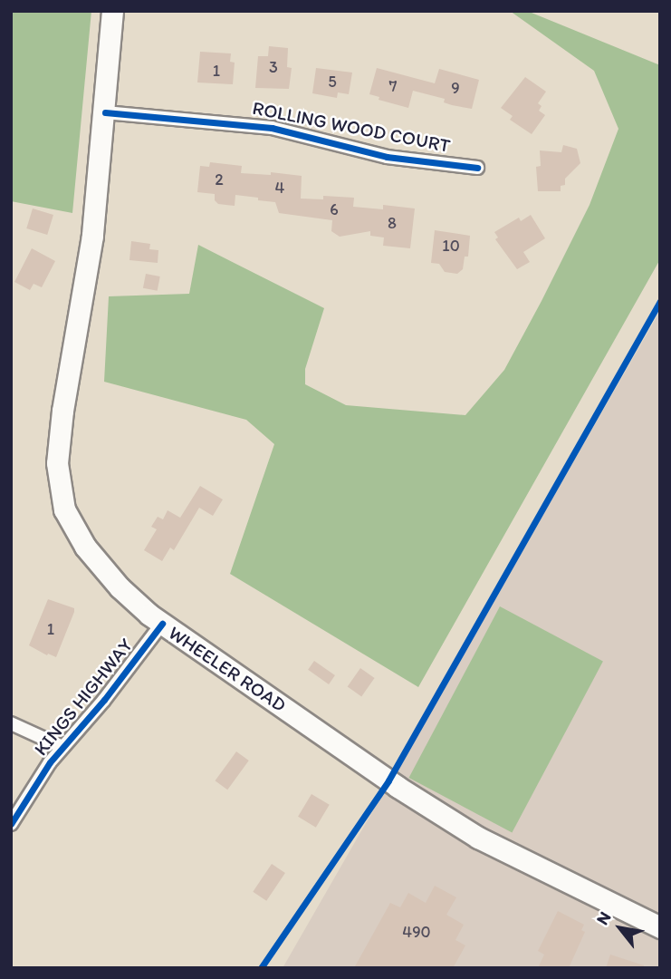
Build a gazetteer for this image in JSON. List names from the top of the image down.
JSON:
{
  "streets": {
    "main road": ["WHEELER ROAD"],
    "street": ["ROLLING WOOD COURT", "KINGS HIGHWAY"]
  },
  "crossings": [
    ["ROLLING WOOD COURT", "WHEELER ROAD"],
    ["WHEELER ROAD", "KINGS HIGHWAY"]
  ],
  "house_numbers": [
    "3",
    "1",
    "5",
    "7",
    "9",
    "2",
    "4",
    "6",
    "8",
    "10",
    "1",
    "490"
  ],
  "north": "top left"
}
